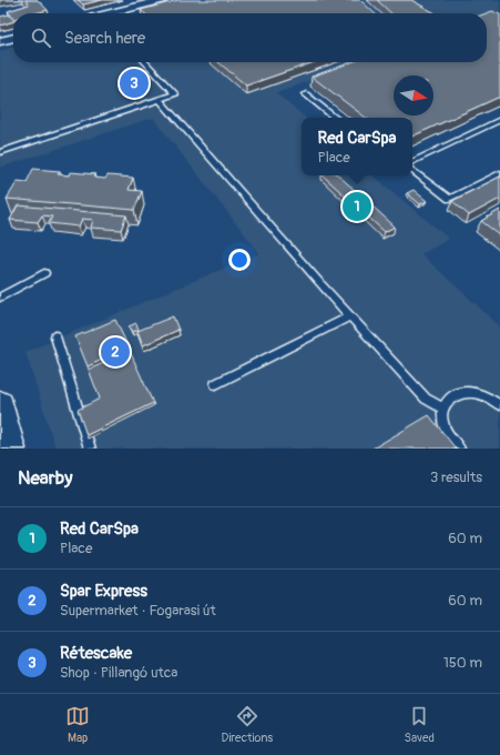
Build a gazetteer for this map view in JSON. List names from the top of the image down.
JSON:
{
  "north": "right",
  "page": {
    "search": "Search here",
    "pins": ["3", "1", "2"],
    "popup": ["Red CarSpa", "Place"],
    "heading": ["Nearby", "3 results"],
    "list": [
      {
        "mark": "1",
        "name": "Red CarSpa",
        "note": "Place",
        "value": "60 m"
      },
      {
        "mark": "2",
        "name": "Spar Express",
        "note": "Supermarket · Fogarasi út",
        "value": "60 m"
      },
      {
        "mark": "3",
        "name": "Rétescake",
        "note": "Shop · Pillangó utca",
        "value": "150 m"
      }
    ],
    "nav": ["Map", "Directions", "Saved"]
  }
}
